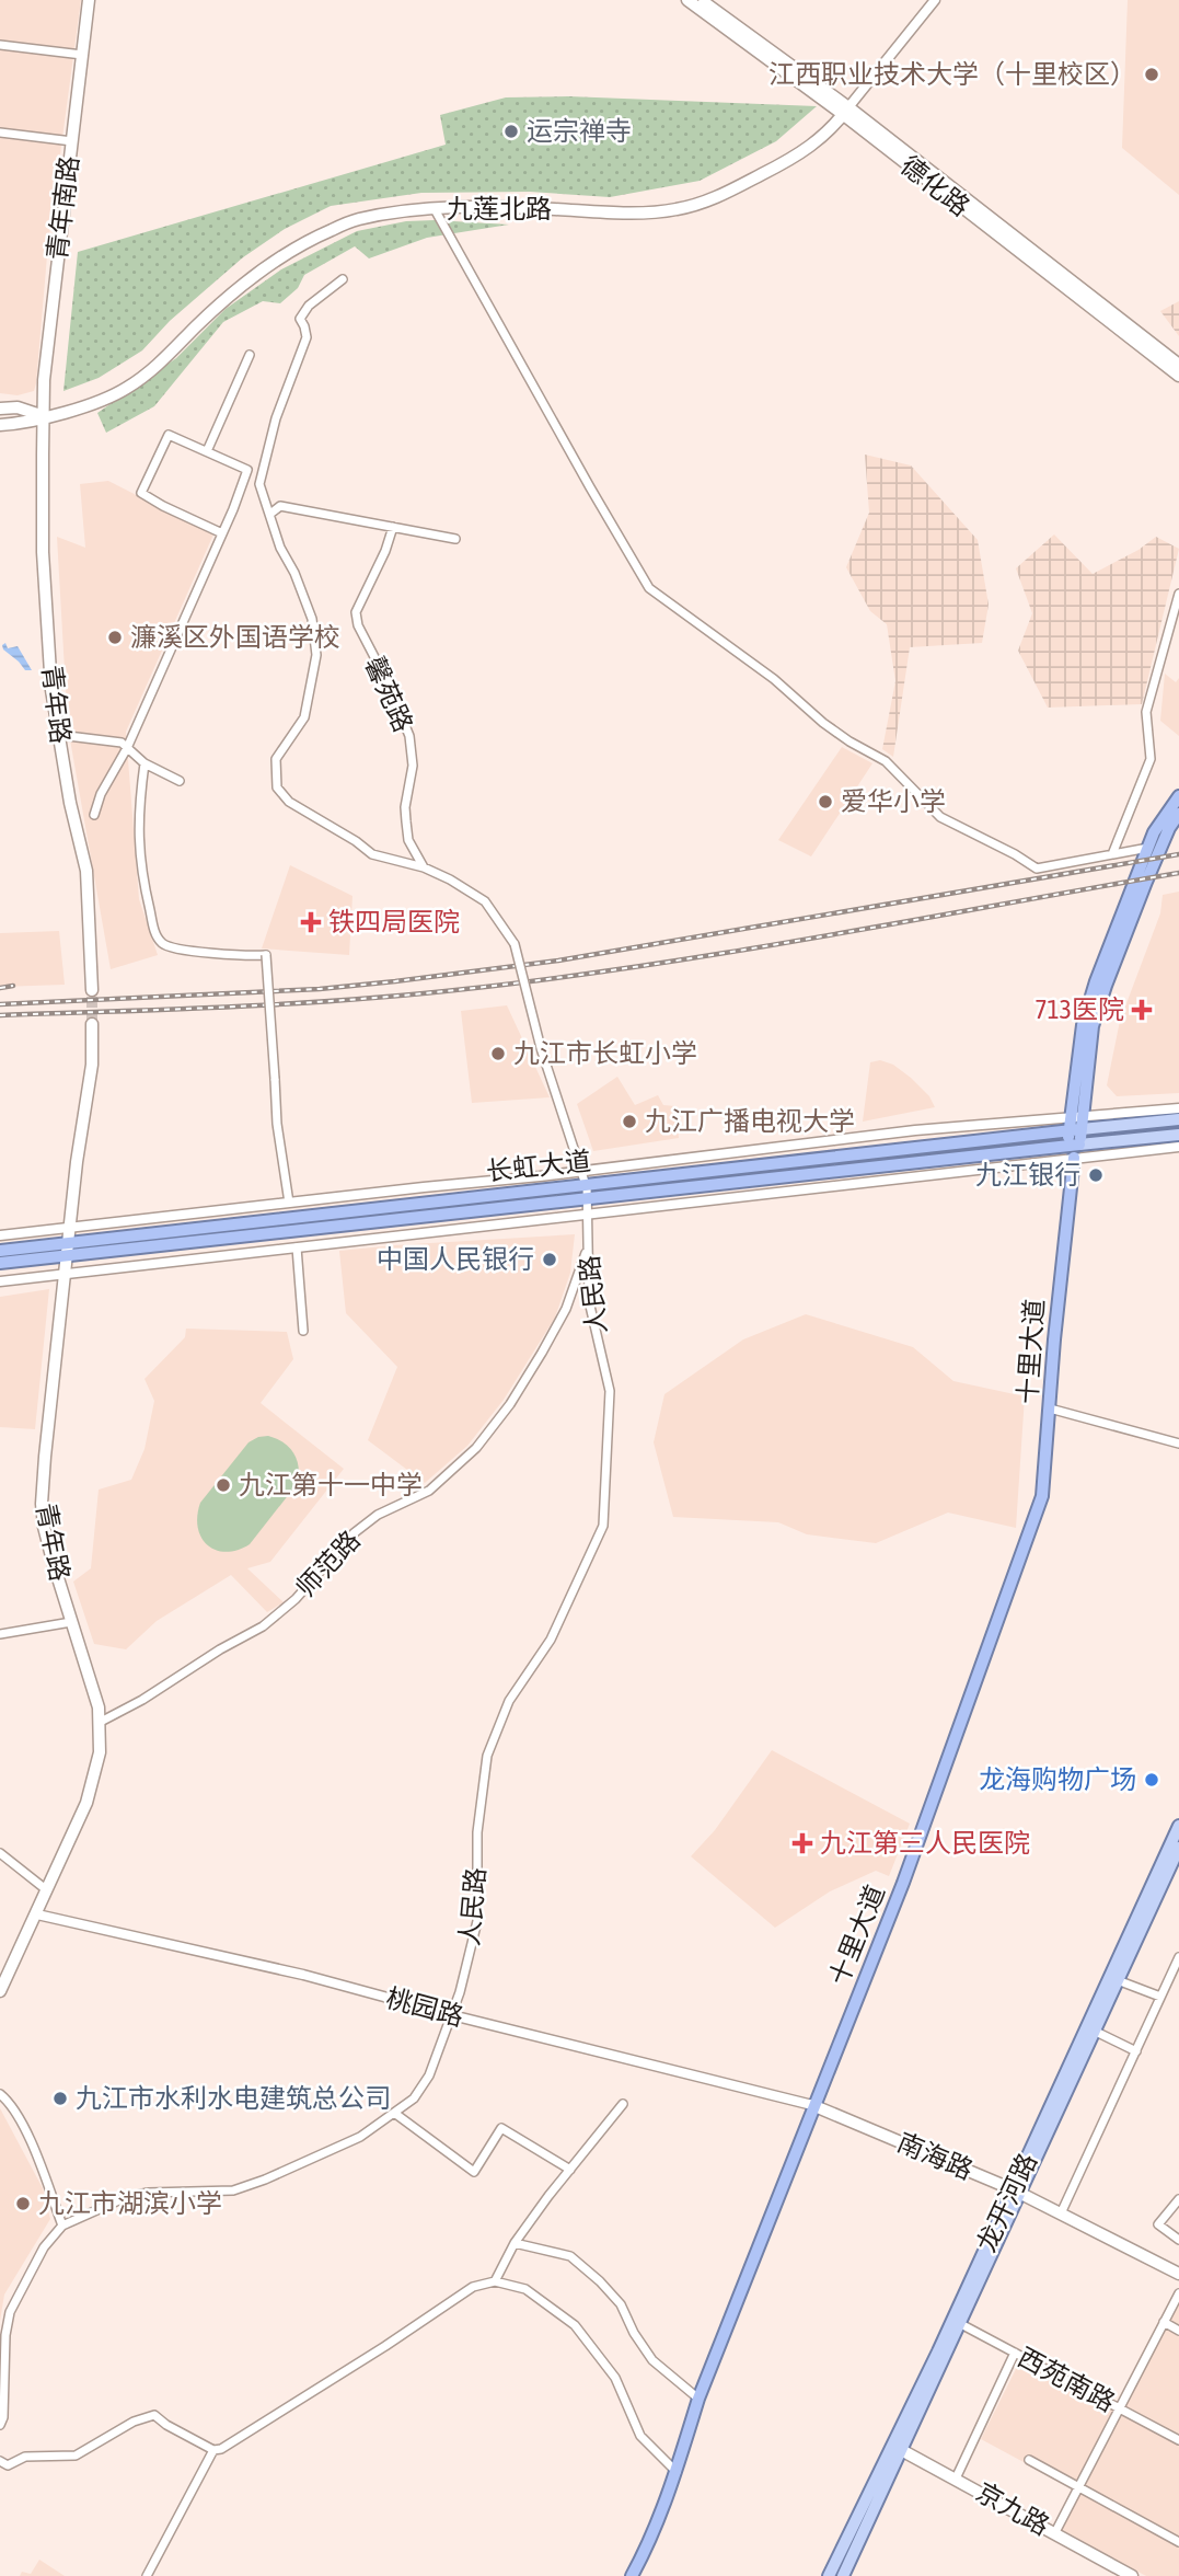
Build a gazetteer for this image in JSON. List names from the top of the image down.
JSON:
{
  "streets": {
    "highway": ["长虹大道", "十里大道"],
    "main road": [
      "德化路",
      "青年南路",
      "九莲北路",
      "青年路",
      "南海路",
      "龙开河路",
      "京九路"
    ],
    "street": [
      "馨苑路",
      "人民路",
      "师范路",
      "桃园路",
      "西苑南路"
    ]
  },
  "crossings": [
    ["德化路", "九莲北路"],
    ["青年南路", "九莲北路"],
    ["青年南路", "青年路"],
    ["九莲北路", "青年路"],
    ["馨苑路", "人民路"],
    ["青年路", "长虹大道"],
    ["青年路", "师范路"],
    ["青年路", "桃园路"],
    ["长虹大道", "人民路"],
    ["人民路", "师范路"],
    ["人民路", "桃园路"],
    ["十里大道", "桃园路"],
    ["十里大道", "南海路"],
    ["桃园路", "南海路"],
    ["南海路", "龙开河路"],
    ["龙开河路", "西苑南路"],
    ["龙开河路", "京九路"]
  ],
  "places": {
    "other": [
      "江西职业技术大学（十里校区）",
      "运宗禅寺",
      "濂溪区外国语学校",
      "爱华小学",
      "九江市长虹小学",
      "九江广播电视大学",
      "九江银行",
      "中国人民银行",
      "九江第十一中学",
      "龙海购物广场",
      "九江市水利水电建筑总公司",
      "九江市湖滨小学"
    ],
    "health": ["铁四局医院", "713医院", "九江第三人民医院"]
  }
}
